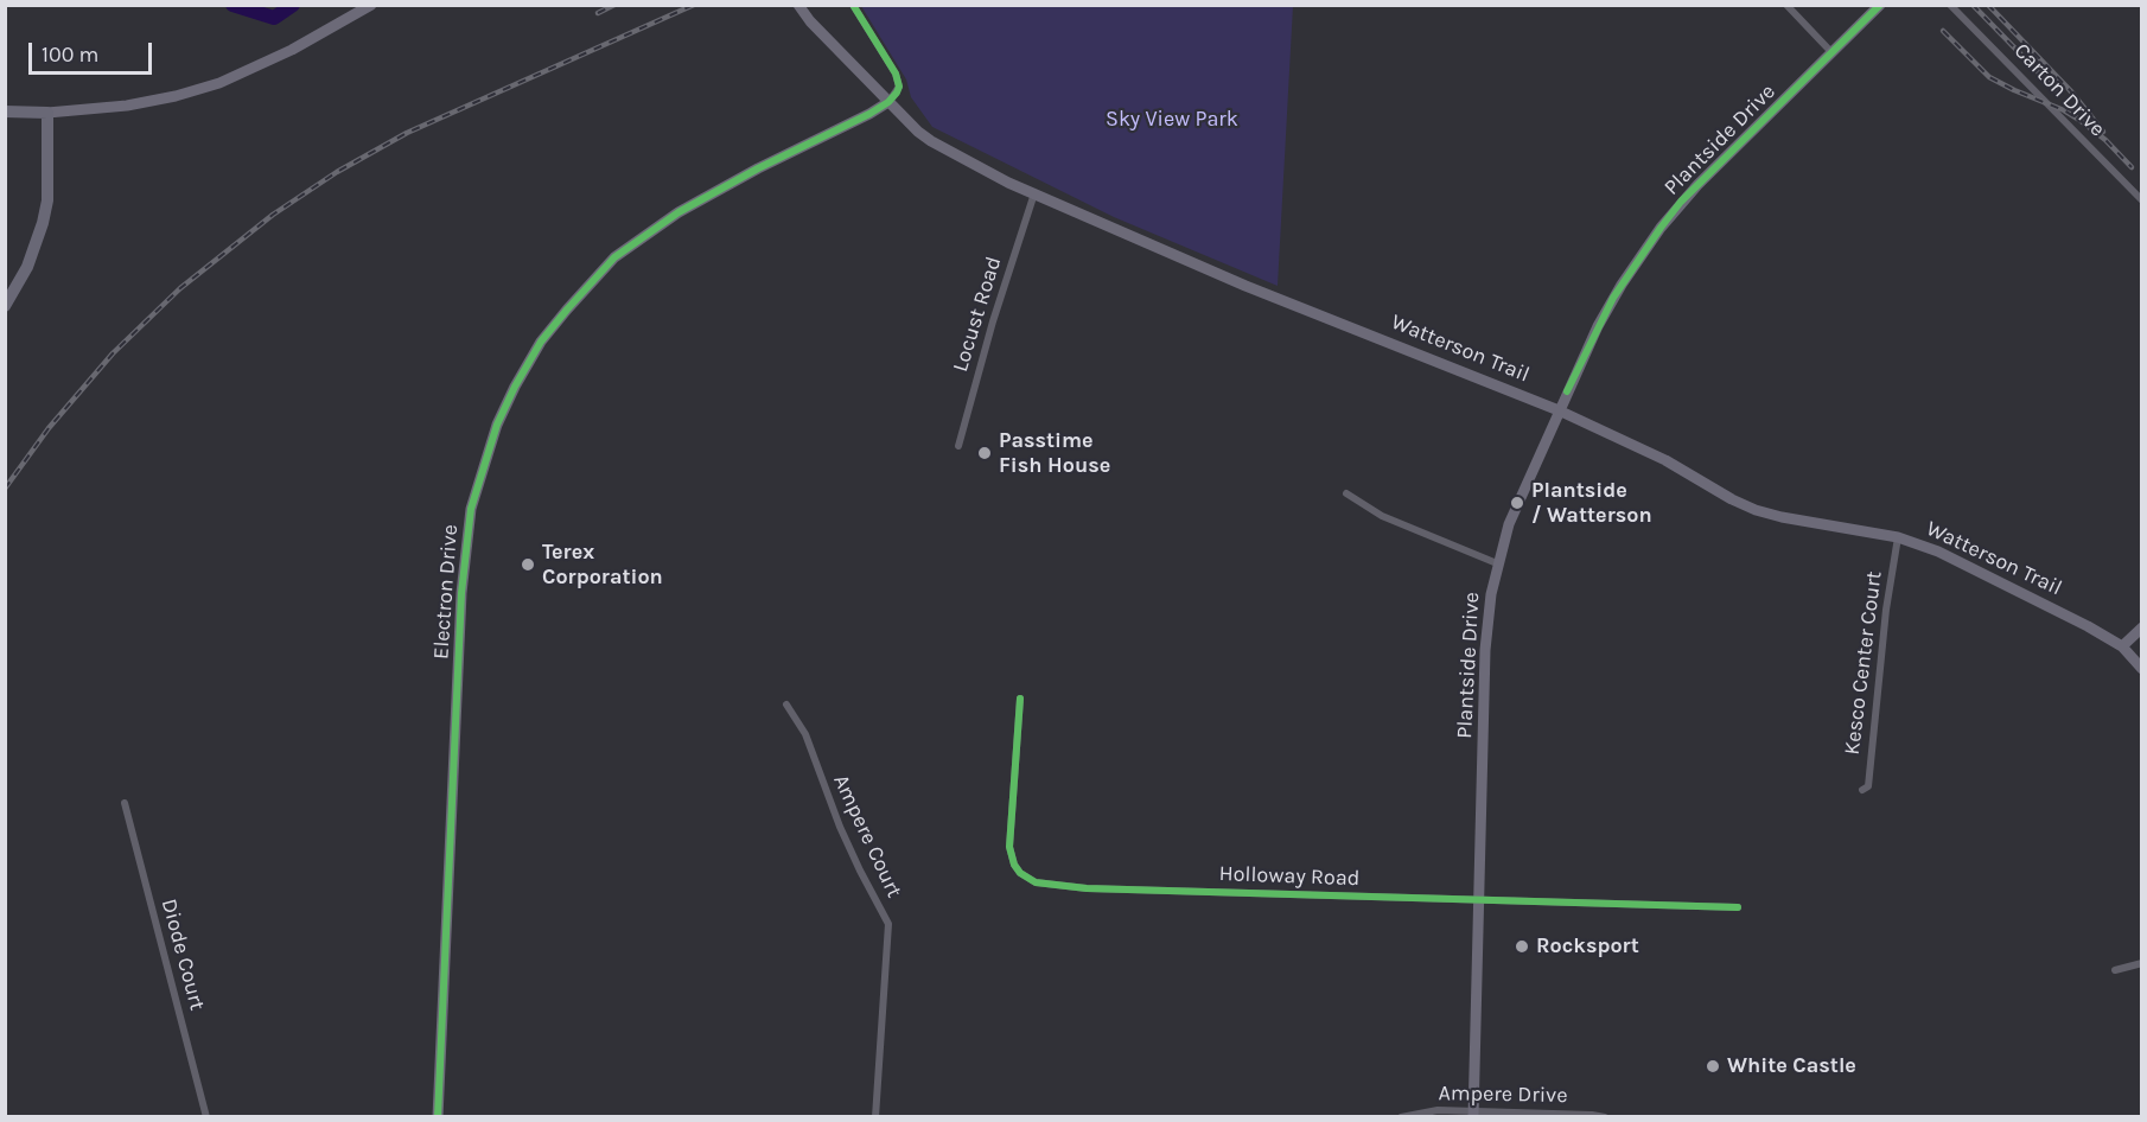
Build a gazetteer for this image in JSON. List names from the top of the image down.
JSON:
{
  "streets": {
    "street": [
      "Carton Drive",
      "Plantside Drive",
      "Locust Road",
      "Watterson Trail",
      "Electron Drive",
      "Kesco Center Court",
      "Ampere Court",
      "Holloway Road",
      "Diode Court",
      "Ampere Drive"
    ]
  },
  "crossings": [
    ["Plantside Drive", "Watterson Trail"],
    ["Plantside Drive", "Holloway Road"],
    ["Plantside Drive", "Ampere Drive"],
    ["Locust Road", "Watterson Trail"],
    ["Watterson Trail", "Electron Drive"],
    ["Watterson Trail", "Kesco Center Court"]
  ],
  "parks": ["Sky View Park"],
  "places": [
    "Passtime Fish House",
    "Plantside / Watterson",
    "Terex Corporation",
    "Rocksport",
    "White Castle"
  ],
  "scale_bar": "100 m"
}
